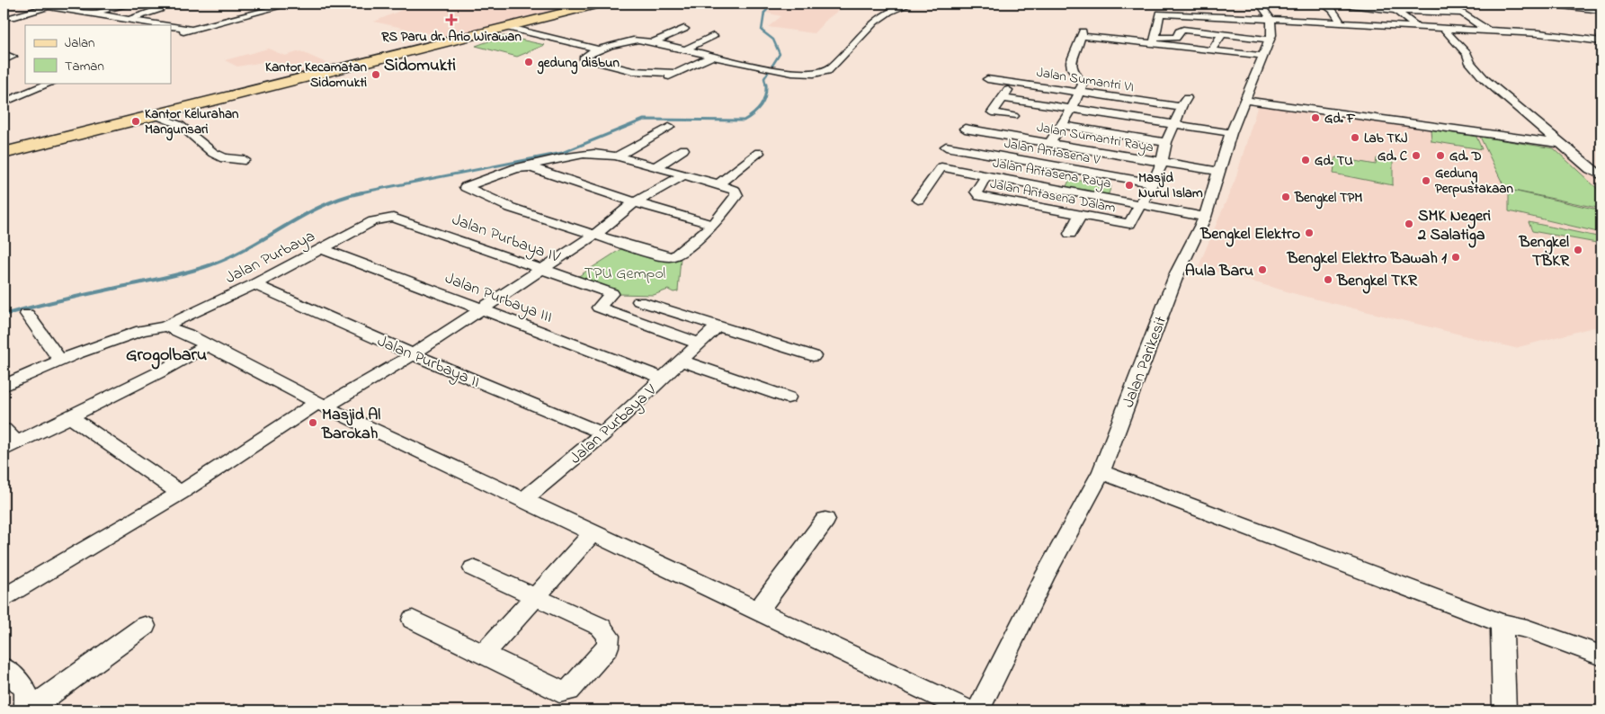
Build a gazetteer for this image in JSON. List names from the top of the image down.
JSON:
{
  "streets": {
    "street": [
      "Jalan Sumantri VI",
      "Jalan Sumantri Raya",
      "Jalan Antasena V",
      "Jalan Antasena Raya",
      "Jalan Antasena Dalam",
      "Jalan Purbaya IV",
      "Jalan Purbaya",
      "Jalan Purbaya III",
      "Jalan Purbaya II",
      "Jalan Parikesit",
      "Jalan Purbaya V"
    ]
  },
  "crossings": [
    ["Jalan Sumantri Raya", "Jalan Parikesit"],
    ["Jalan Antasena Raya", "Jalan Antasena Dalam"],
    ["Jalan Antasena Raya", "Jalan Parikesit"],
    ["Jalan Purbaya IV", "Jalan Purbaya"],
    ["Jalan Purbaya IV", "Jalan Purbaya V"],
    ["Jalan Purbaya", "Jalan Purbaya III"],
    ["Jalan Purbaya", "Jalan Purbaya II"],
    ["Jalan Purbaya III", "Jalan Purbaya V"],
    ["Jalan Purbaya II", "Jalan Purbaya V"]
  ],
  "districts": ["Sidomukti", "Grogolbaru"],
  "parks": ["TPU Gempol"],
  "places": {
    "health": ["RS Paru dr. Ario Wirawan"],
    "other": [
      "gedung disbun",
      "Kantor Kecamatan Sidomukti",
      "Gd. F",
      "Kantor Kelurahan Mangunsari",
      "Lab TKJ",
      "Gd. C",
      "Gd. D",
      "Gd. TU",
      "Gedung Perpustakaan",
      "Masjid Nurul Islam",
      "Bengkel TPM",
      "SMK Negeri 2 Salatiga",
      "Bengkel Elektro",
      "Bengkel TBKR",
      "Bengkel Elektro Bawah 1",
      "Aula Baru",
      "Bengkel TKR",
      "Masjid Al Barokah"
    ]
  },
  "legend": ["Jalan", "Taman"]
}
